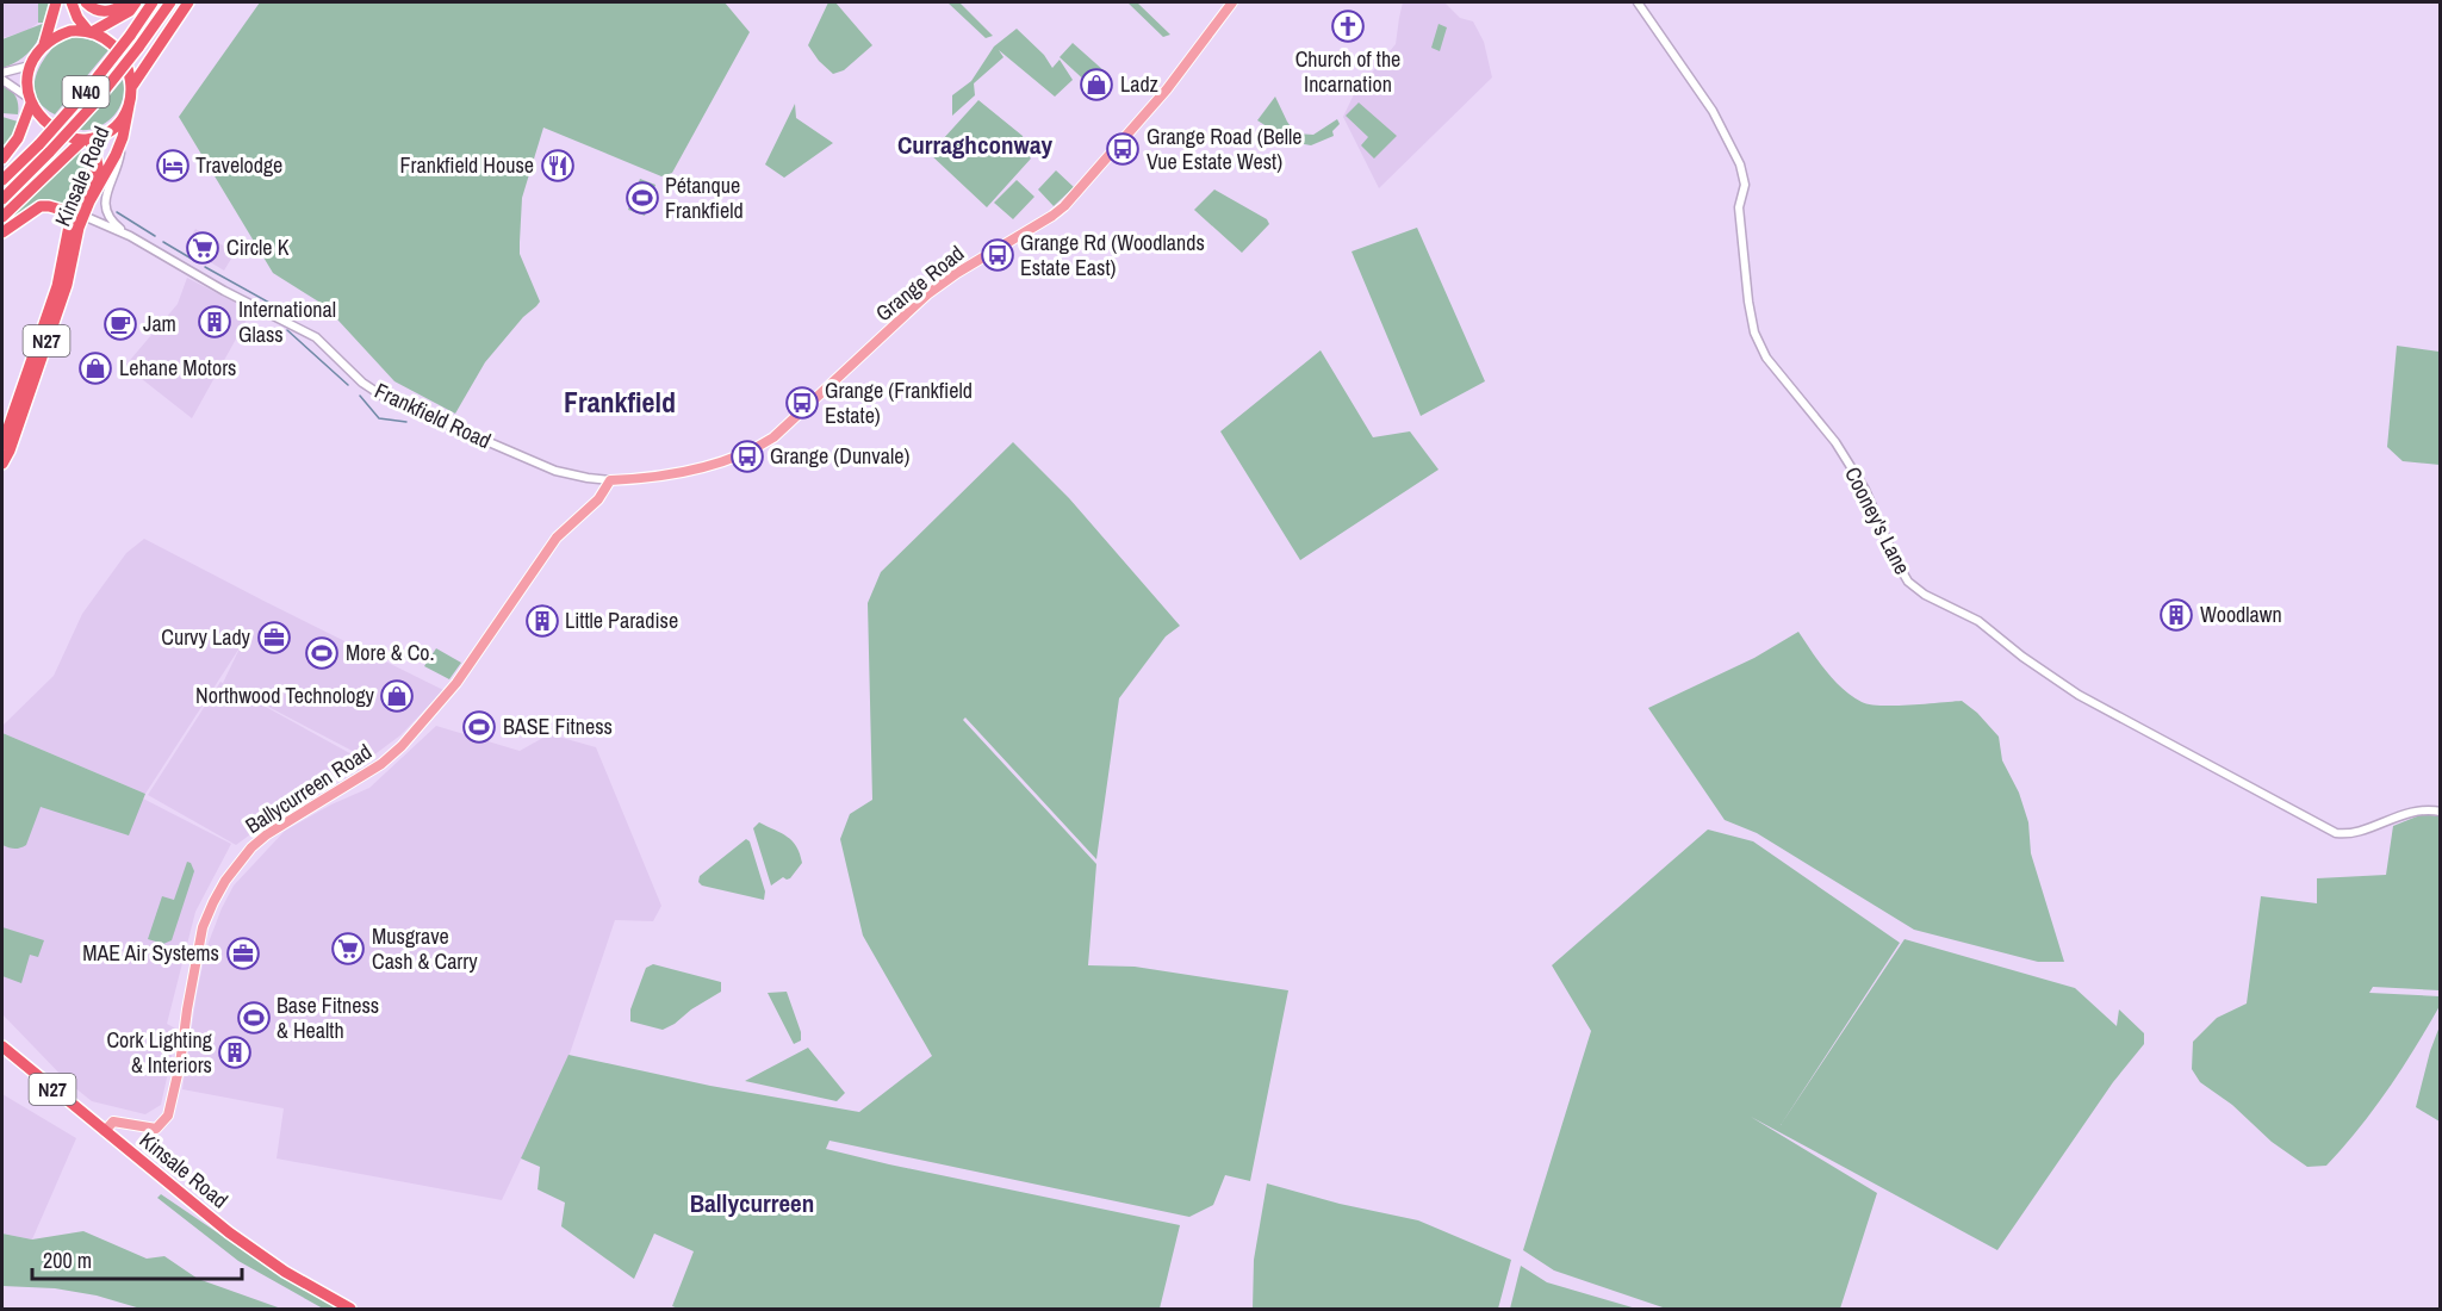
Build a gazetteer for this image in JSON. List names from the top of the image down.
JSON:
{
  "streets": {
    "highway": ["N40", "Kinsale Road", "N27"],
    "main road": ["Grange Road", "Ballycurreen Road"],
    "street": ["Frankfield Road", "Cooney's Lane"]
  },
  "crossings": [
    ["Kinsale Road", "N27"],
    ["Kinsale Road", "Frankfield Road"],
    ["Kinsale Road", "Ballycurreen Road"],
    ["Grange Road", "Frankfield Road"],
    ["Grange Road", "Ballycurreen Road"],
    ["Frankfield Road", "Ballycurreen Road"]
  ],
  "districts": ["Curraghconway", "Frankfield", "Ballycurreen"],
  "places": {
    "church": ["Church of the Incarnation"],
    "shop": ["Ladz", "Lehane Motors", "Northwood Technology"],
    "bus stop": [
      "Grange Road (Belle Vue Estate West)",
      "Grange Rd (Woodlands Estate East)",
      "Grange (Frankfield Estate)",
      "Grange (Dunvale)"
    ],
    "hotel": ["Travelodge"],
    "restaurant": ["Frankfield House"],
    "sports": [
      "Pétanque Frankfield",
      "More & Co.",
      "BASE Fitness",
      "Base Fitness & Health"
    ],
    "supermarket": ["Circle K", "Musgrave Cash & Carry"],
    "building": [
      "International Glass",
      "Woodlawn",
      "Little Paradise",
      "Cork Lighting & Interiors"
    ],
    "cafe": ["Jam"],
    "office": ["Curvy Lady", "MAE Air Systems"]
  },
  "scale_bar": "200 m"
}
